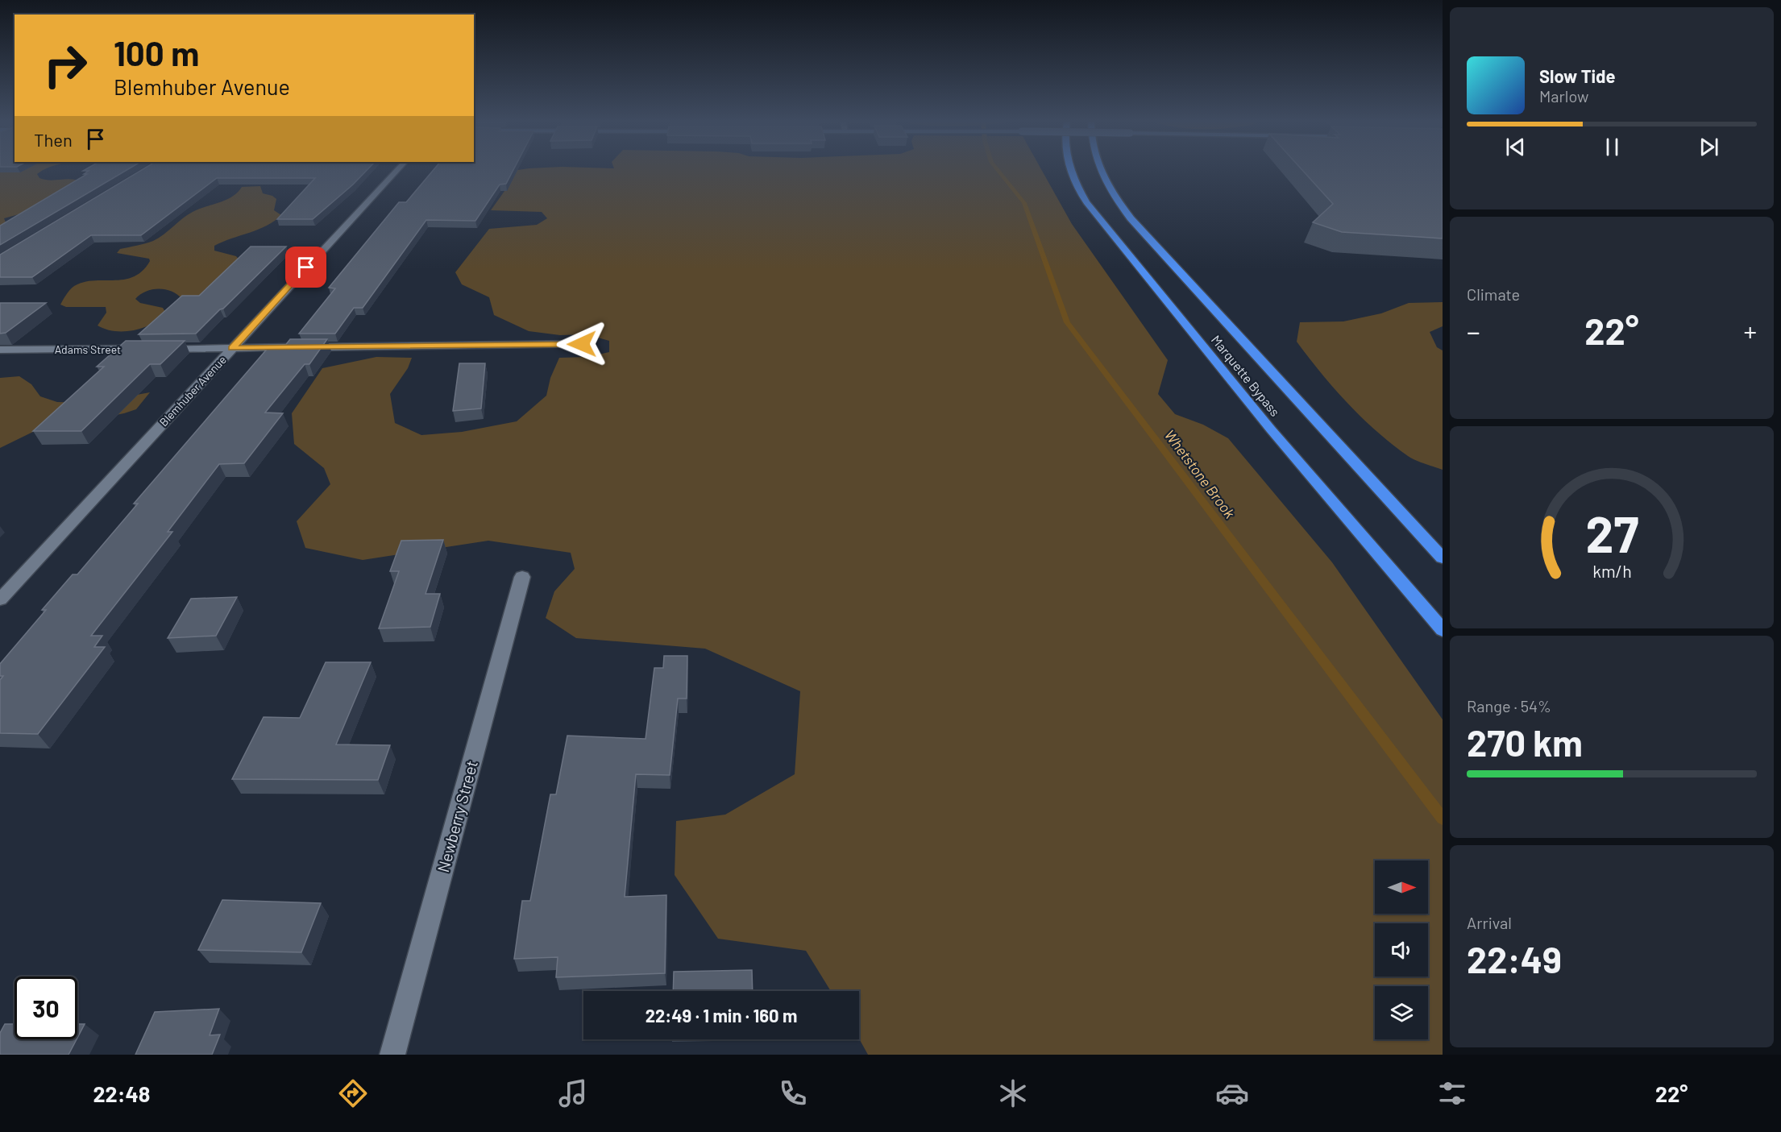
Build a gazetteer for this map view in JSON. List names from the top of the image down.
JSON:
{
  "streets": {
    "highway": ["Marquette Bypass"],
    "street": ["Adams Street", "Blemhuber Avenue", "Newberry Street"]
  },
  "crossings": [
    ["Adams Street", "Blemhuber Avenue"]
  ],
  "water": ["Whetstone Brook"],
  "north": "right",
  "page": {
    "turn": ["100 m", "Blemhuber Avenue"],
    "song": ["Slow Tide", "Marlow"],
    "then": "Then",
    "tile": [
      "Climate",
      ["Range · 54%", "270 km"],
      ["Arrival", "22:49"]
    ],
    "heat": ["−", "22°", "+"],
    "limit": "30",
    "trip": "22:49 · 1 min · 160 m",
    "tabs": ["22:48", "22°"],
    "gauge": ["27", "km/h"]
  }
}
